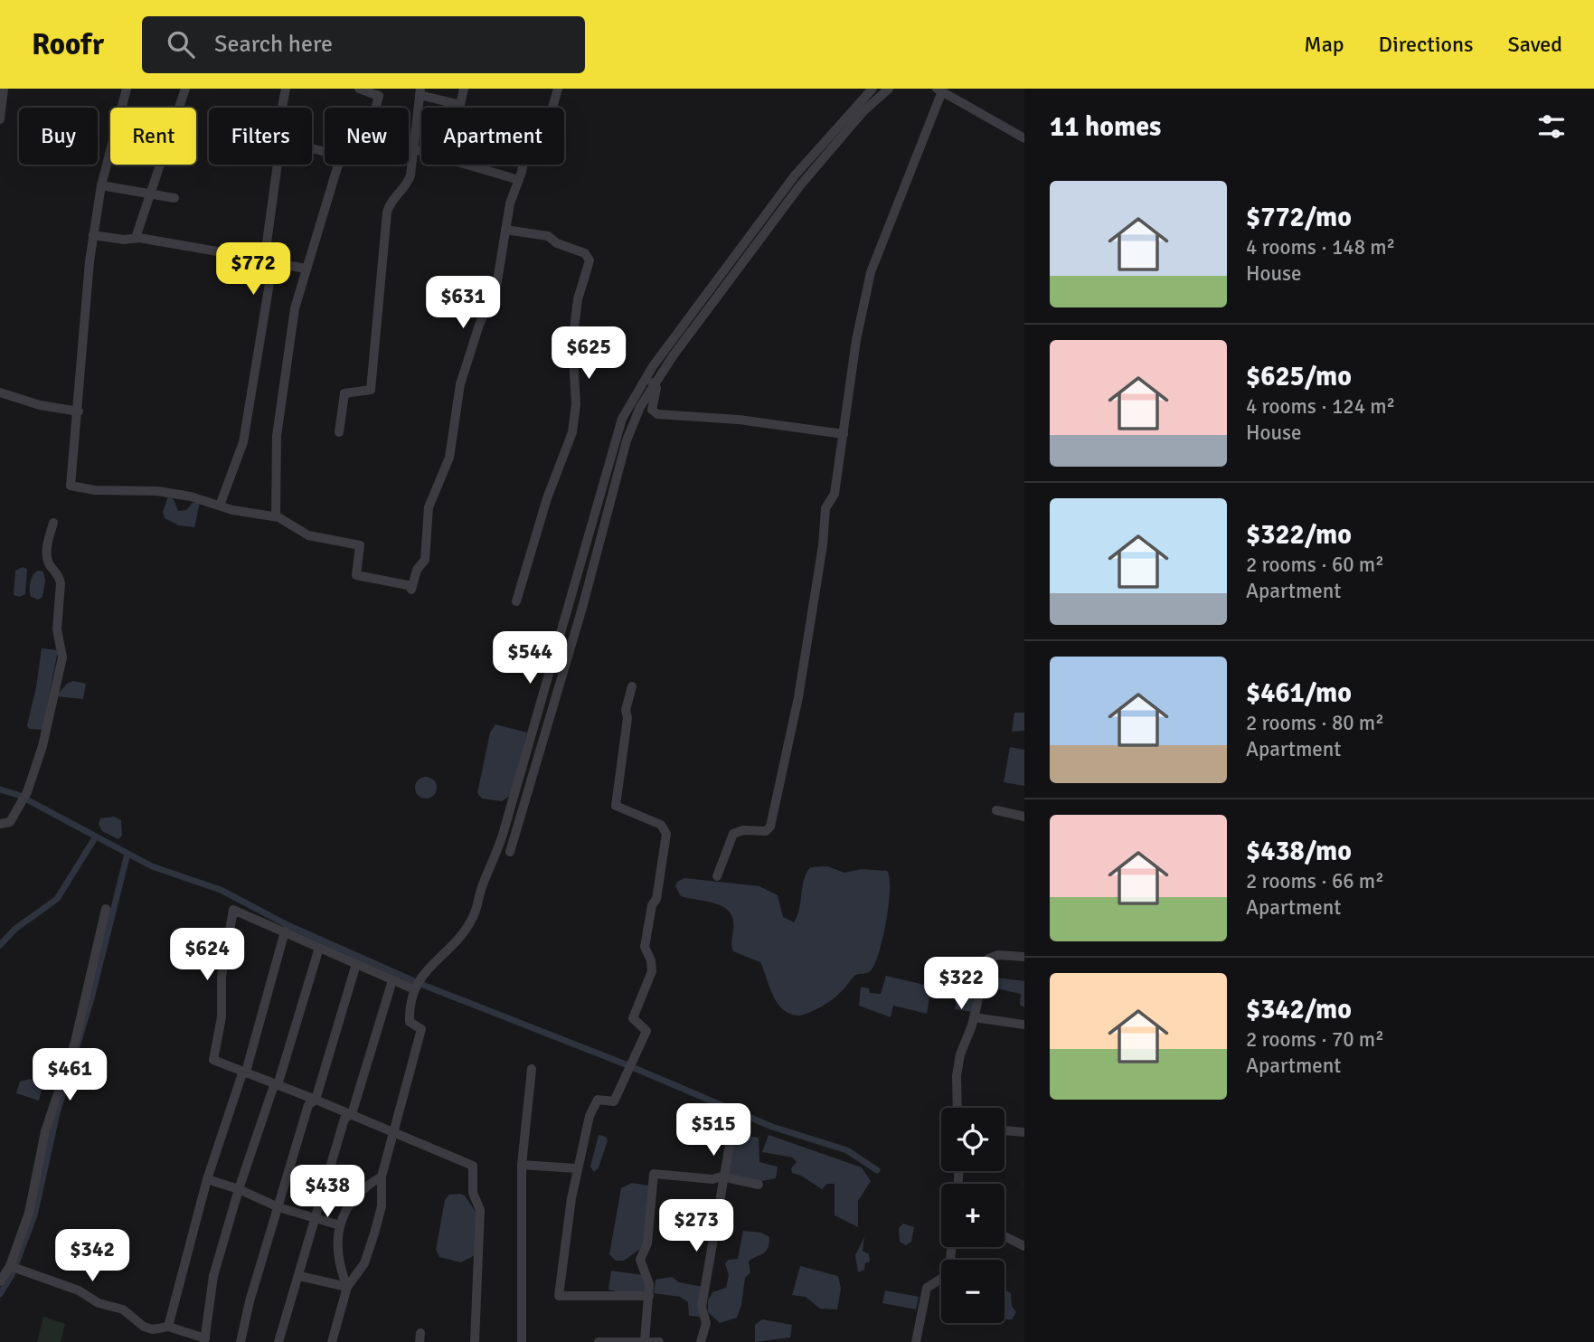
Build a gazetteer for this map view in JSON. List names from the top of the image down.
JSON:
{
  "page": {
    "header": "Roofr",
    "search": "Search here",
    "nav": ["Map", "Directions", "Saved"],
    "heading": "11 homes",
    "chip": [
      "Buy",
      "Rent",
      "Filters",
      "New",
      "Apartment"
    ],
    "list": [
      {
        "name": "$772/mo",
        "note": "4 rooms · 148 m² · House"
      },
      {
        "name": "$625/mo",
        "note": "4 rooms · 124 m² · House"
      },
      {
        "name": "$322/mo",
        "note": "2 rooms · 60 m² · Apartment"
      },
      {
        "name": "$461/mo",
        "note": "2 rooms · 80 m² · Apartment"
      },
      {
        "name": "$438/mo",
        "note": "2 rooms · 66 m² · Apartment"
      },
      {
        "name": "$342/mo",
        "note": "2 rooms · 70 m² · Apartment"
      }
    ],
    "price": [
      "$772",
      "$631",
      "$625",
      "$544",
      "$624",
      "$322",
      "$461",
      "$515",
      "$438",
      "$273",
      "$342"
    ],
    "map_buttons": ["+", "−"]
  }
}
